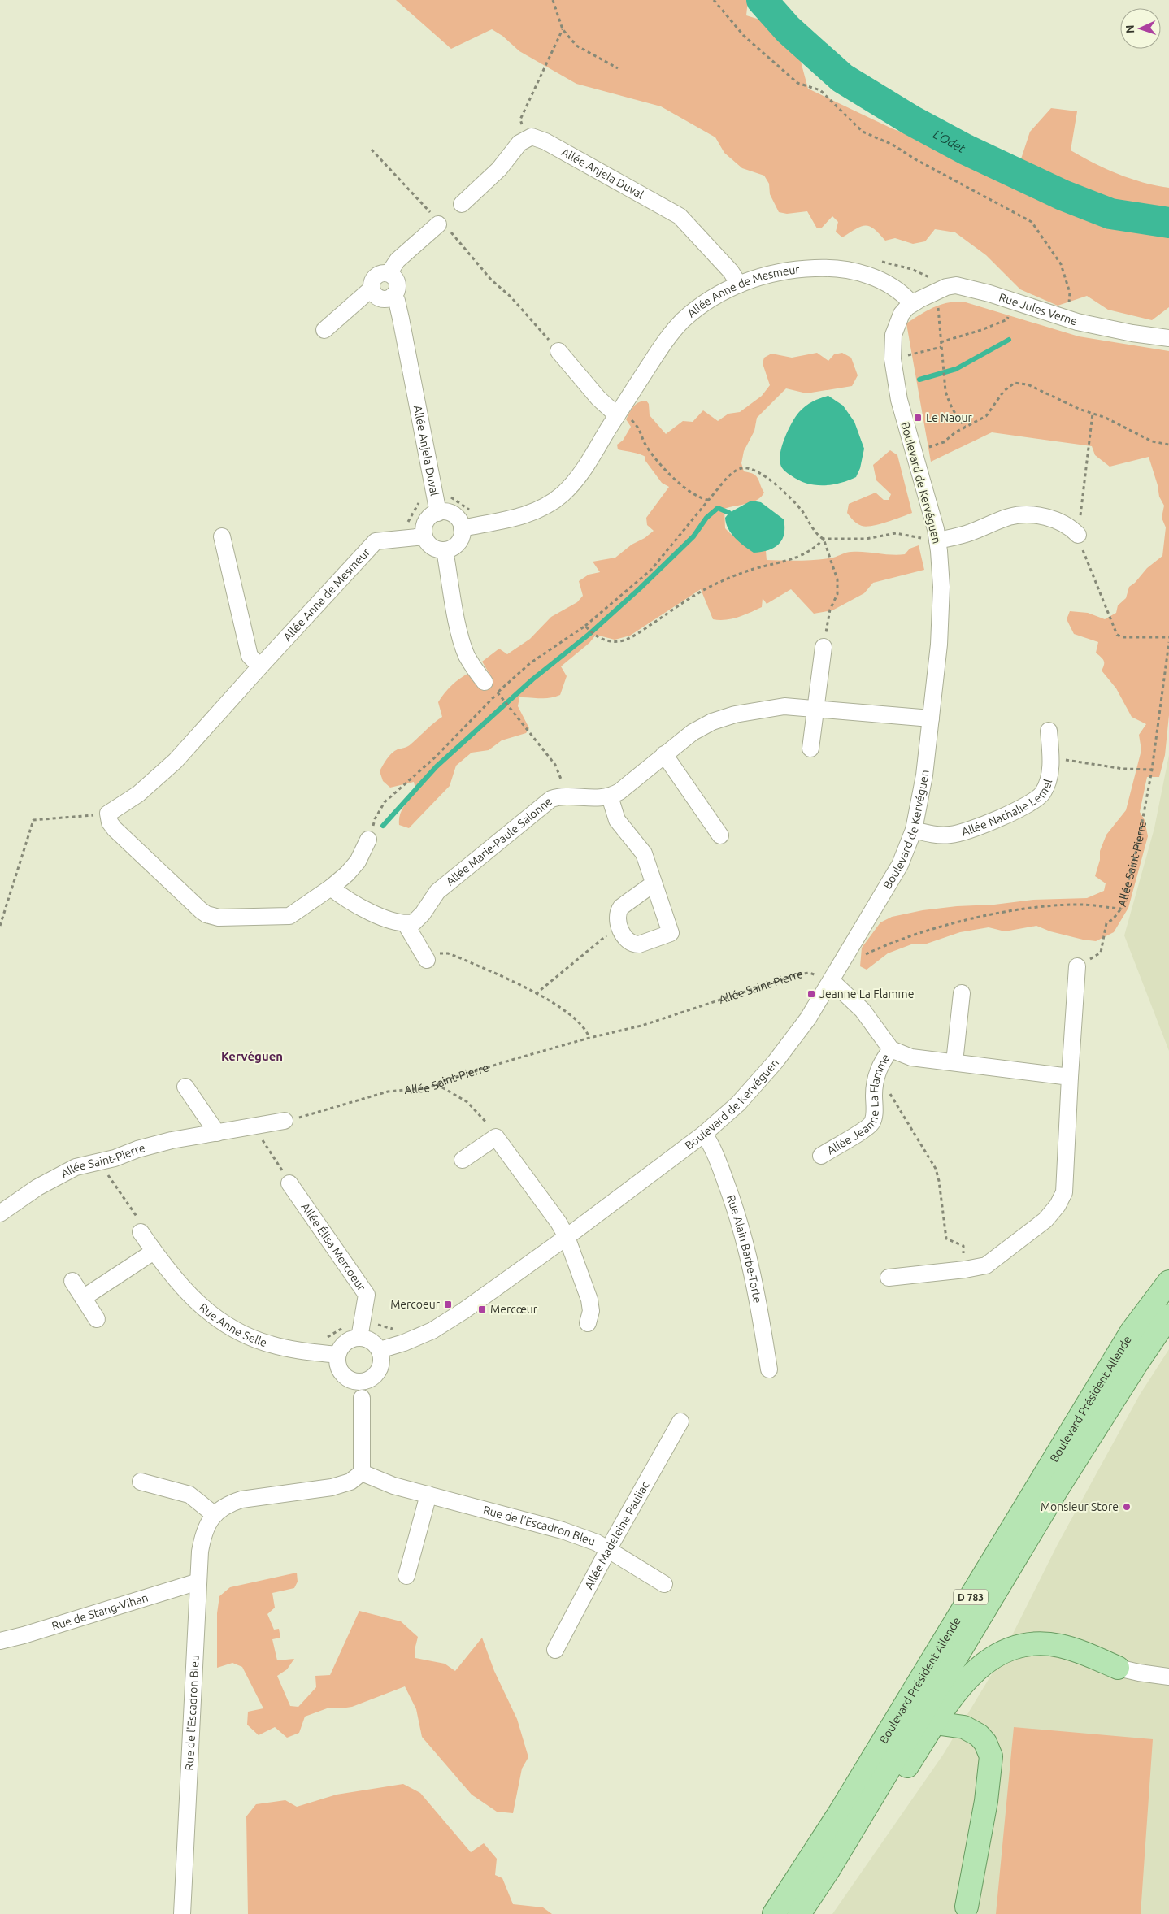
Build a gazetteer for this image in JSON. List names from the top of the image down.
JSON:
{
  "streets": {
    "main road": ["Boulevard Président Allende", "D 783"],
    "street": [
      "Allée Anjela Duval",
      "Allée Anne de Mesmeur",
      "Rue Jules Verne",
      "Boulevard de Kervéguen",
      "Allée Nathalie Lemel",
      "Allée Marie-Paule Salonne",
      "Allée Saint-Pierre",
      "Allée Jeanne La Flamme",
      "Allée Élisa Mercoeur",
      "Rue Alain Barbe-Torte",
      "Rue Anne Selle",
      "Rue de l'Escadron Bleu",
      "Allée Madeleine Pauliac",
      "Rue de Stang-Vihan"
    ]
  },
  "crossings": [
    ["Allée Anjela Duval", "Allée Anne de Mesmeur"],
    ["Allée Anne de Mesmeur", "Rue Jules Verne"],
    ["Allée Anne de Mesmeur", "Boulevard de Kervéguen"],
    ["Rue Jules Verne", "Boulevard de Kervéguen"],
    ["Boulevard de Kervéguen", "Allée Nathalie Lemel"],
    ["Boulevard de Kervéguen", "Allée Marie-Paule Salonne"],
    ["Boulevard de Kervéguen", "Allée Saint-Pierre"],
    ["Boulevard de Kervéguen", "Allée Jeanne La Flamme"],
    ["Boulevard de Kervéguen", "Allée Élisa Mercoeur"],
    ["Boulevard de Kervéguen", "Rue Alain Barbe-Torte"],
    ["Boulevard de Kervéguen", "Rue Anne Selle"],
    ["Allée Élisa Mercoeur", "Rue Anne Selle"],
    ["Rue de l'Escadron Bleu", "Allée Madeleine Pauliac"],
    ["Rue de l'Escadron Bleu", "Rue de Stang-Vihan"]
  ],
  "districts": ["Kervéguen"],
  "water": ["L'Odet"],
  "places": {
    "transit": [
      "Le Naour",
      "Jeanne La Flamme",
      "Mercoeur",
      "Mercœur"
    ],
    "other": ["Monsieur Store"]
  },
  "north": "left"
}
